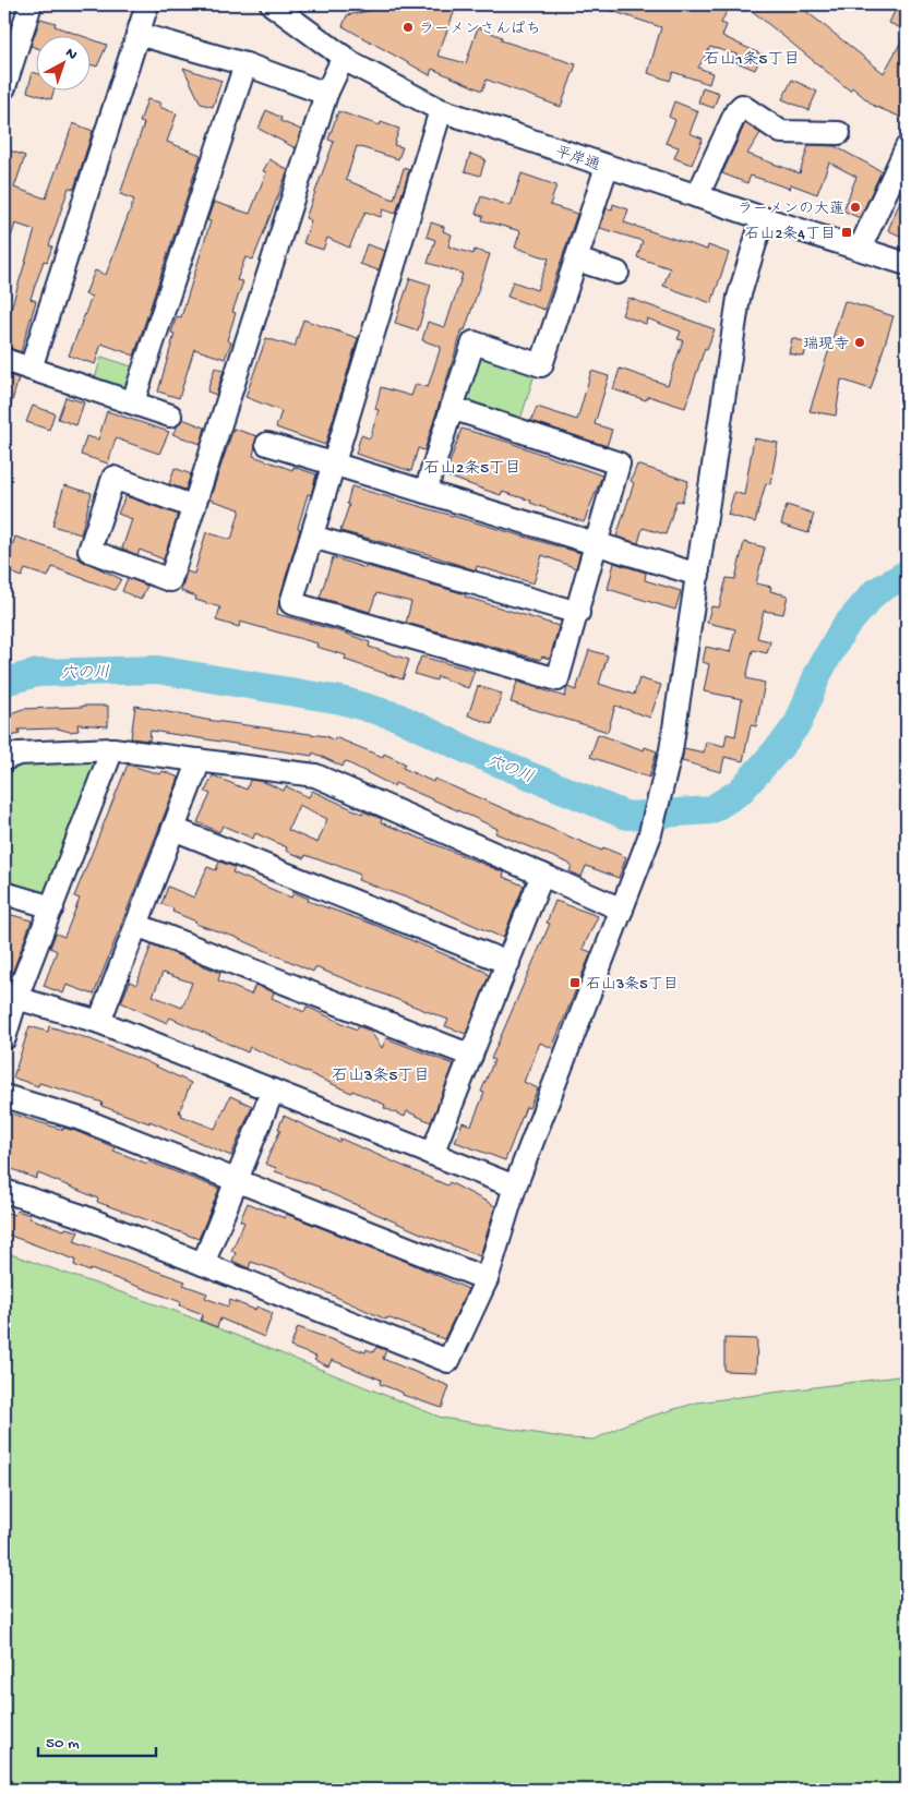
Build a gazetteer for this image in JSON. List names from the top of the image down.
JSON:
{
  "streets": {
    "street": ["平岸通"]
  },
  "districts": ["石山1条5丁目", "石山2条5丁目", "石山3条5丁目"],
  "water": ["穴の川"],
  "places": {
    "other": ["ラーメンさんぱち", "ラーメンの大蓮", "瑞現寺"],
    "transit": ["石山2条4丁目", "石山3条5丁目"]
  },
  "scale_bar": "50 m",
  "north": "top right"
}
